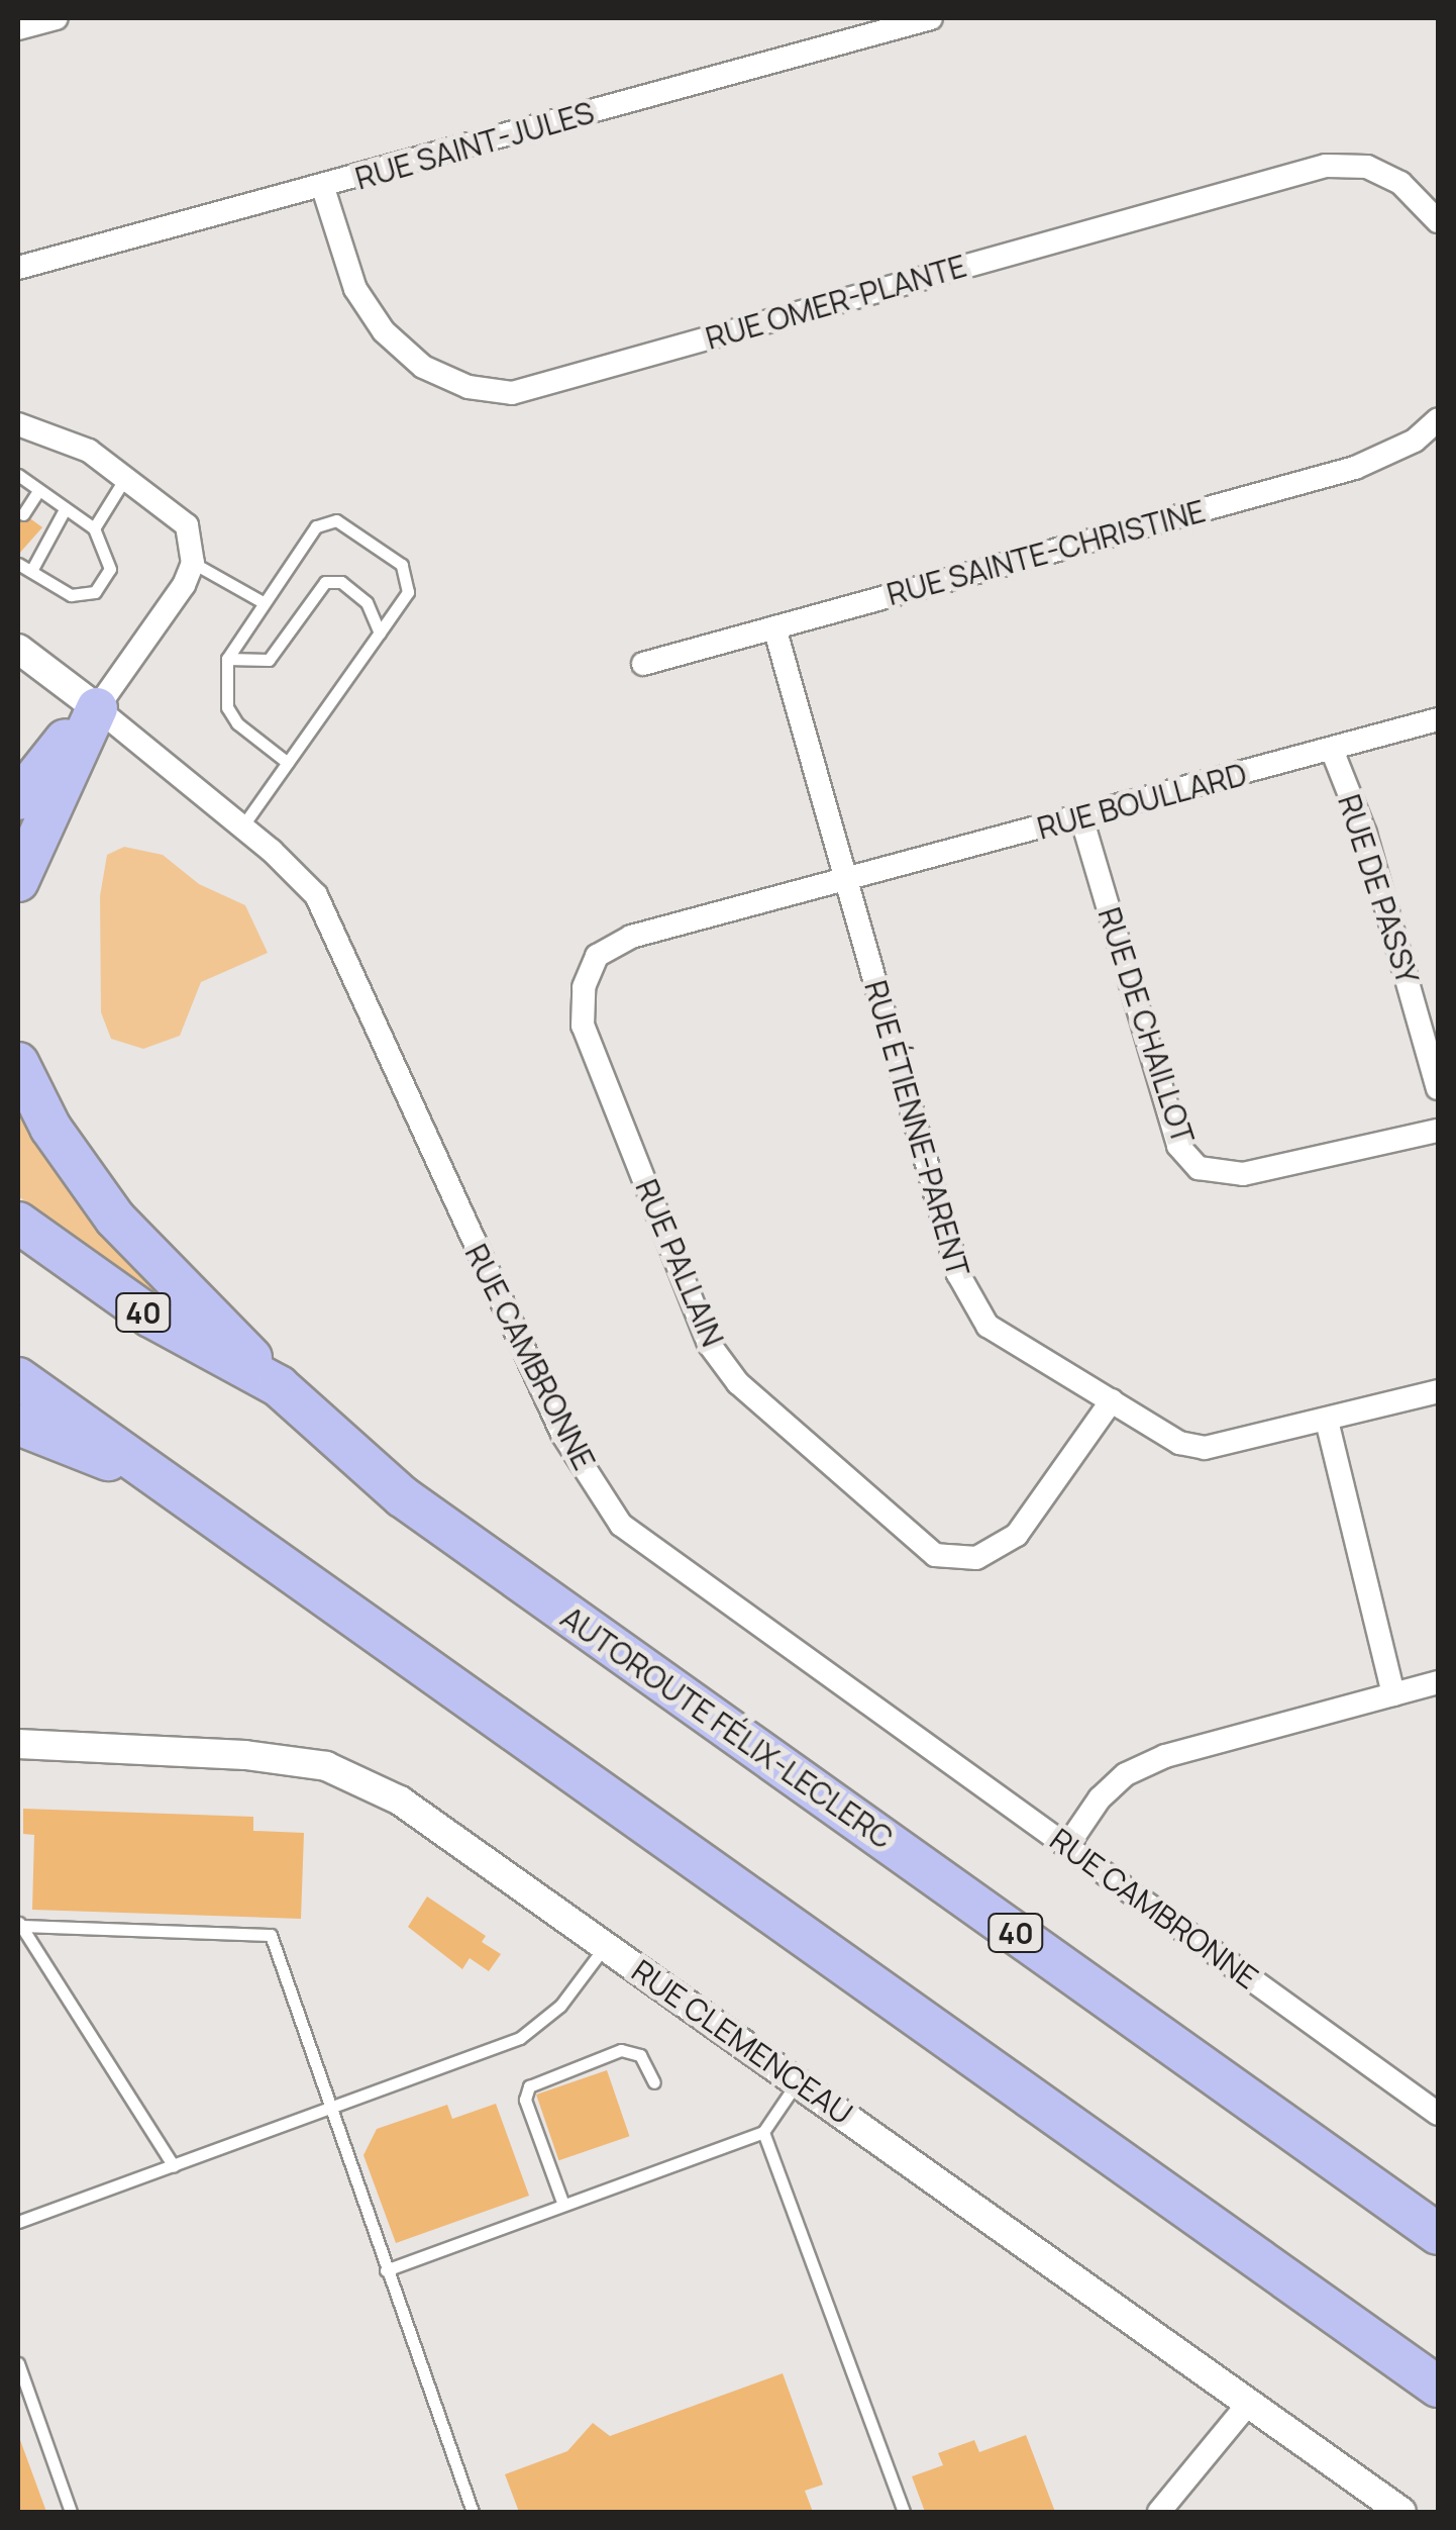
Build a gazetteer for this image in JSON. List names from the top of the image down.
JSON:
{
  "streets": {
    "highway": ["40", "AUTOROUTE FÉLIX-LECLERC"],
    "street": [
      "RUE SAINT-JULES",
      "RUE OMER-PLANTE",
      "RUE SAINTE-CHRISTINE",
      "RUE BOULLARD",
      "RUE DE PASSY",
      "RUE DE CHAILLOT",
      "RUE ÉTIENNE-PARENT",
      "RUE PALLAIN",
      "RUE CAMBRONNE",
      "RUE CLEMENCEAU"
    ]
  },
  "crossings": [
    ["RUE SAINT-JULES", "RUE OMER-PLANTE"],
    ["RUE SAINTE-CHRISTINE", "RUE ÉTIENNE-PARENT"],
    ["RUE BOULLARD", "RUE DE PASSY"],
    ["RUE BOULLARD", "RUE DE CHAILLOT"],
    ["RUE BOULLARD", "RUE ÉTIENNE-PARENT"],
    ["RUE BOULLARD", "RUE PALLAIN"],
    ["RUE ÉTIENNE-PARENT", "RUE PALLAIN"]
  ]
}
